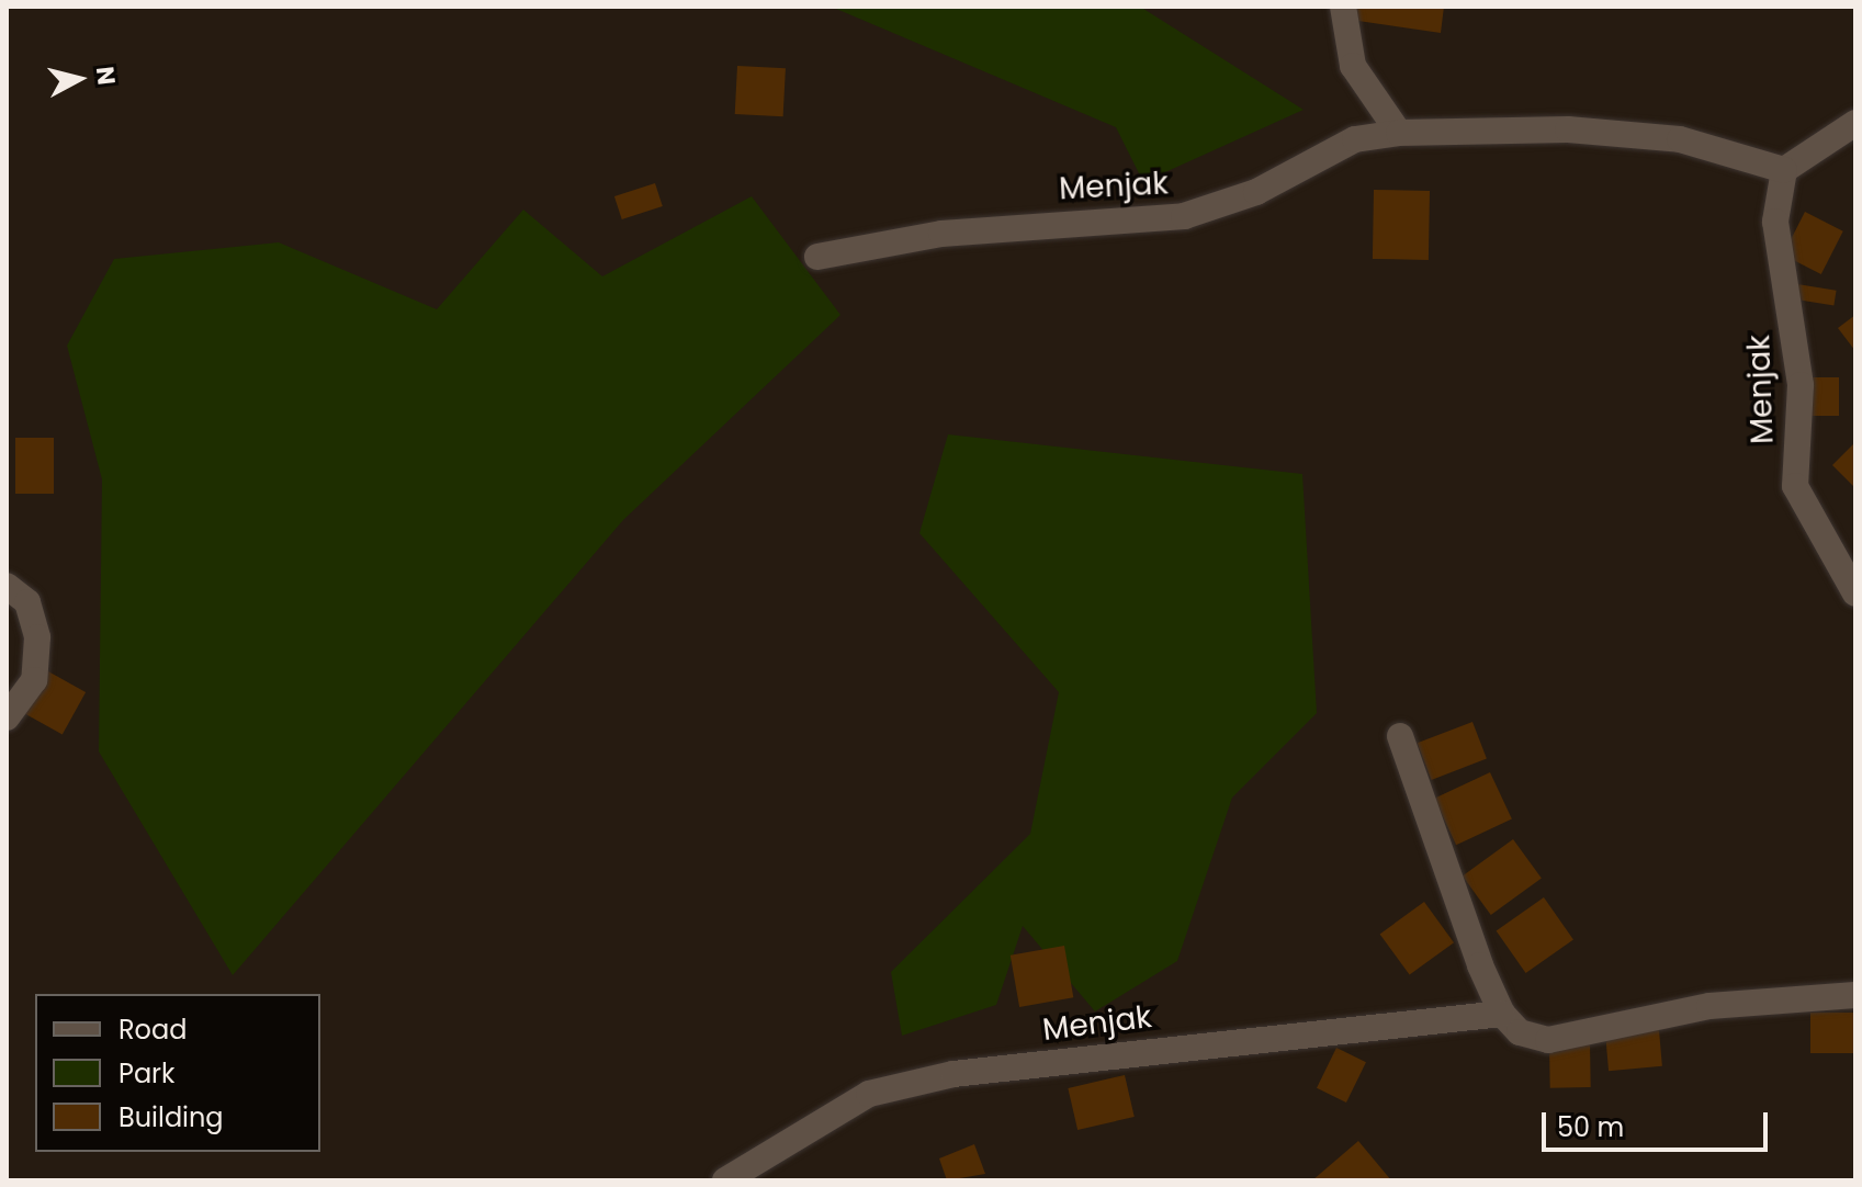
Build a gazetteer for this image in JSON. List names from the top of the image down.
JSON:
{
  "streets": {
    "street": ["Menjak"]
  },
  "legend": ["Road", "Park", "Building"],
  "scale_bar": "50 m",
  "north": "right"
}
